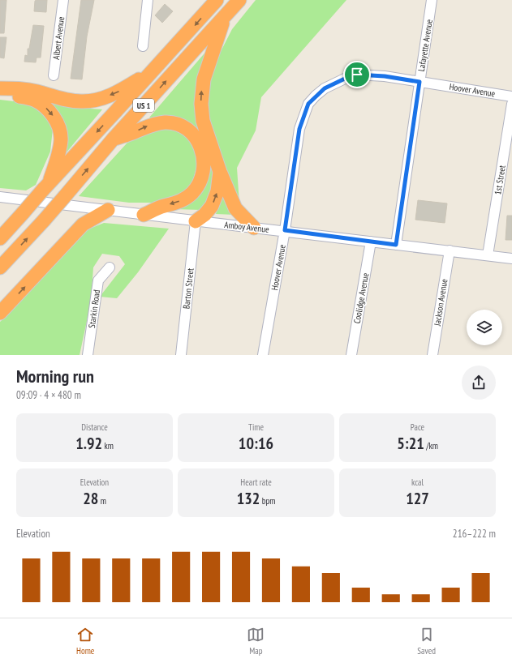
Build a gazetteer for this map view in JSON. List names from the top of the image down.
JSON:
{
  "streets": {
    "highway": ["US 1"],
    "street": [
      "Albert Avenue",
      "Lafayette Avenue",
      "Hoover Avenue",
      "1st Street",
      "Amboy Avenue",
      "Barton Street",
      "Coolidge Avenue",
      "Jackson Avenue",
      "Starkin Road"
    ]
  },
  "crossings": [
    ["Lafayette Avenue", "Hoover Avenue"],
    ["Lafayette Avenue", "Amboy Avenue"],
    ["Hoover Avenue", "Amboy Avenue"],
    ["1st Street", "Amboy Avenue"],
    ["Amboy Avenue", "Barton Street"],
    ["Amboy Avenue", "Coolidge Avenue"],
    ["Amboy Avenue", "Jackson Avenue"]
  ],
  "page": {
    "heading": ["Morning run", "09:09 · 4 × 480 m"],
    "stats": [
      ["Distance", "1.92 km"],
      ["Time", "10:16"],
      ["Pace", "5:21 /km"],
      ["Elevation", "28 m"],
      ["Heart rate", "132 bpm"],
      ["kcal", "127"]
    ],
    "chart": ["Elevation", "216–222 m"],
    "tabs": ["Home", "Map", "Saved"]
  }
}
